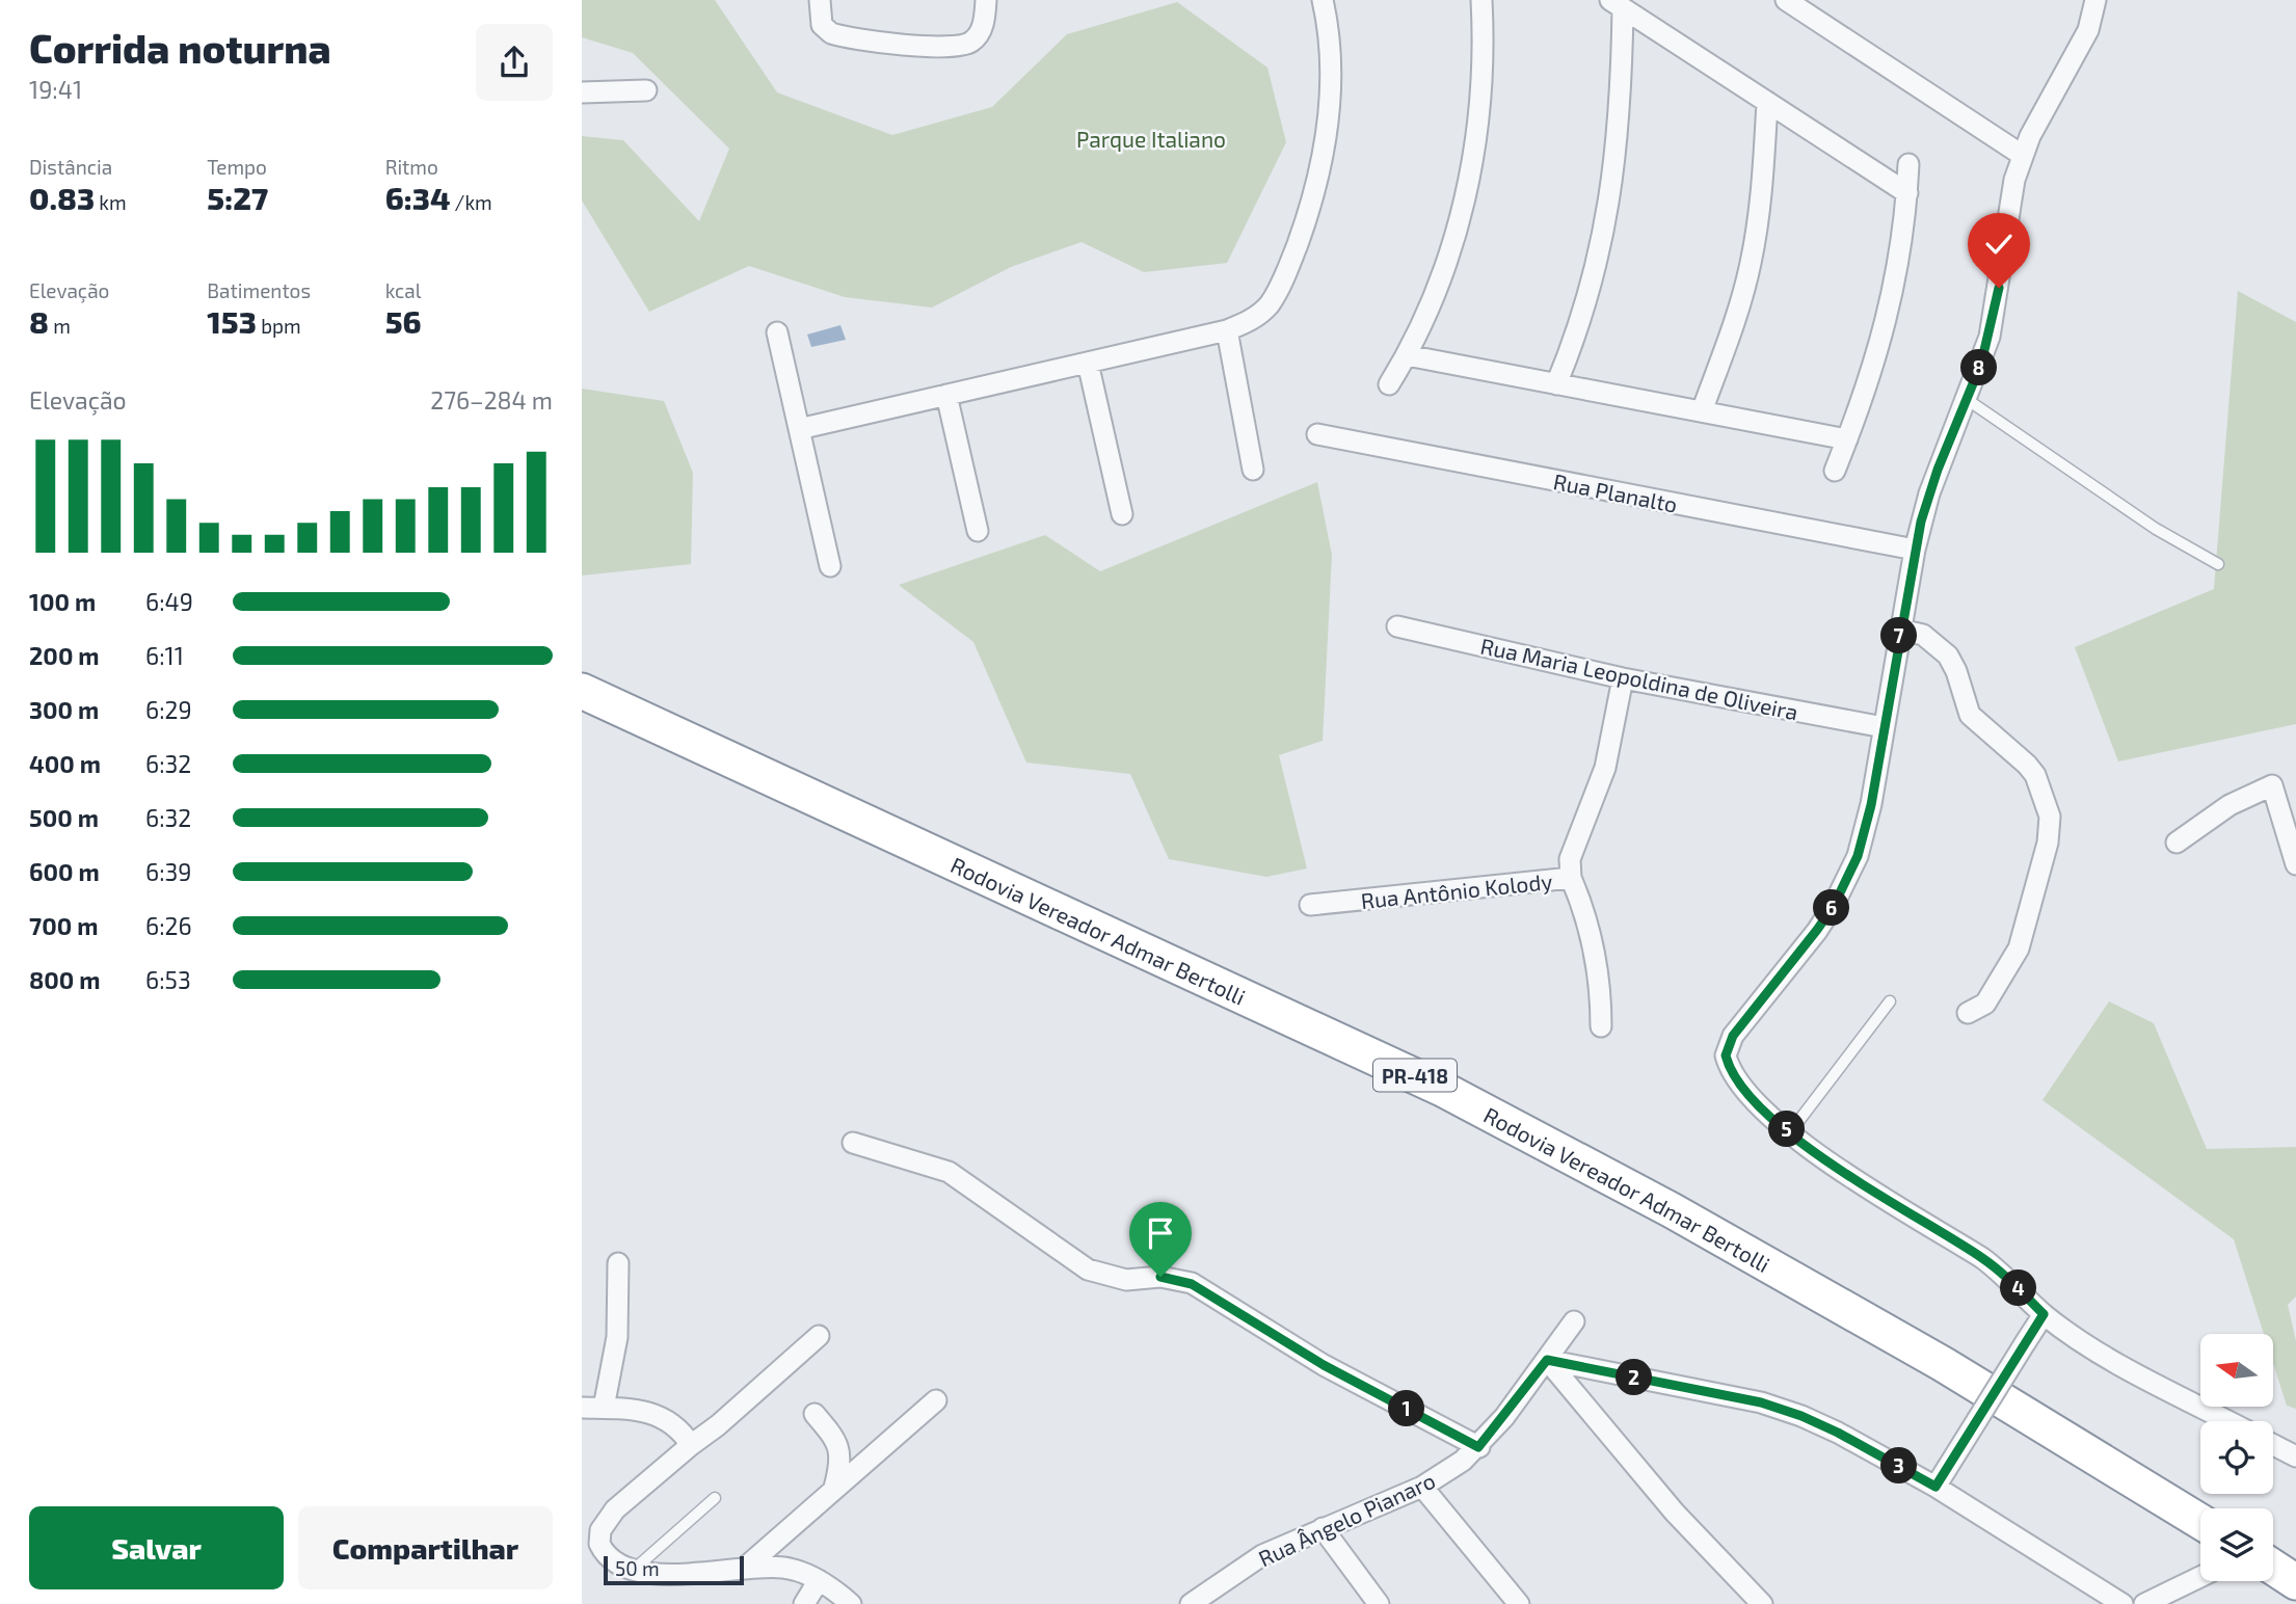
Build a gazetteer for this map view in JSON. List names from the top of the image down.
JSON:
{
  "streets": {
    "highway": ["Rodovia Vereador Admar Bertolli", "PR-418"],
    "street": [
      "Rua Planalto",
      "Rua Maria Leopoldina de Oliveira",
      "Rua Antônio Kolody",
      "Rua Ângelo Pianaro"
    ]
  },
  "crossings": [
    ["Rua Maria Leopoldina de Oliveira", "Rua Antônio Kolody"]
  ],
  "parks": ["Parque Italiano"],
  "scale_bar": "50 m",
  "north": "left",
  "page": {
    "heading": ["Corrida noturna", "19:41"],
    "stats": [
      ["Distância", "0.83 km"],
      ["Tempo", "5:27"],
      ["Ritmo", "6:34 /km"],
      ["Elevação", "8 m"],
      ["Batimentos", "153 bpm"],
      ["kcal", "56"]
    ],
    "pins": [
      "8",
      "7",
      "6",
      "5",
      "4",
      "2",
      "1",
      "3"
    ],
    "chart": ["Elevação", "276–284 m"],
    "list": [
      {
        "name": "100 m",
        "note": "6:49"
      },
      {
        "name": "200 m",
        "note": "6:11"
      },
      {
        "name": "300 m",
        "note": "6:29"
      },
      {
        "name": "400 m",
        "note": "6:32"
      },
      {
        "name": "500 m",
        "note": "6:32"
      },
      {
        "name": "600 m",
        "note": "6:39"
      },
      {
        "name": "700 m",
        "note": "6:26"
      },
      {
        "name": "800 m",
        "note": "6:53"
      }
    ],
    "buttons": ["Salvar", "Compartilhar"],
    "scale": "50 m"
  }
}
